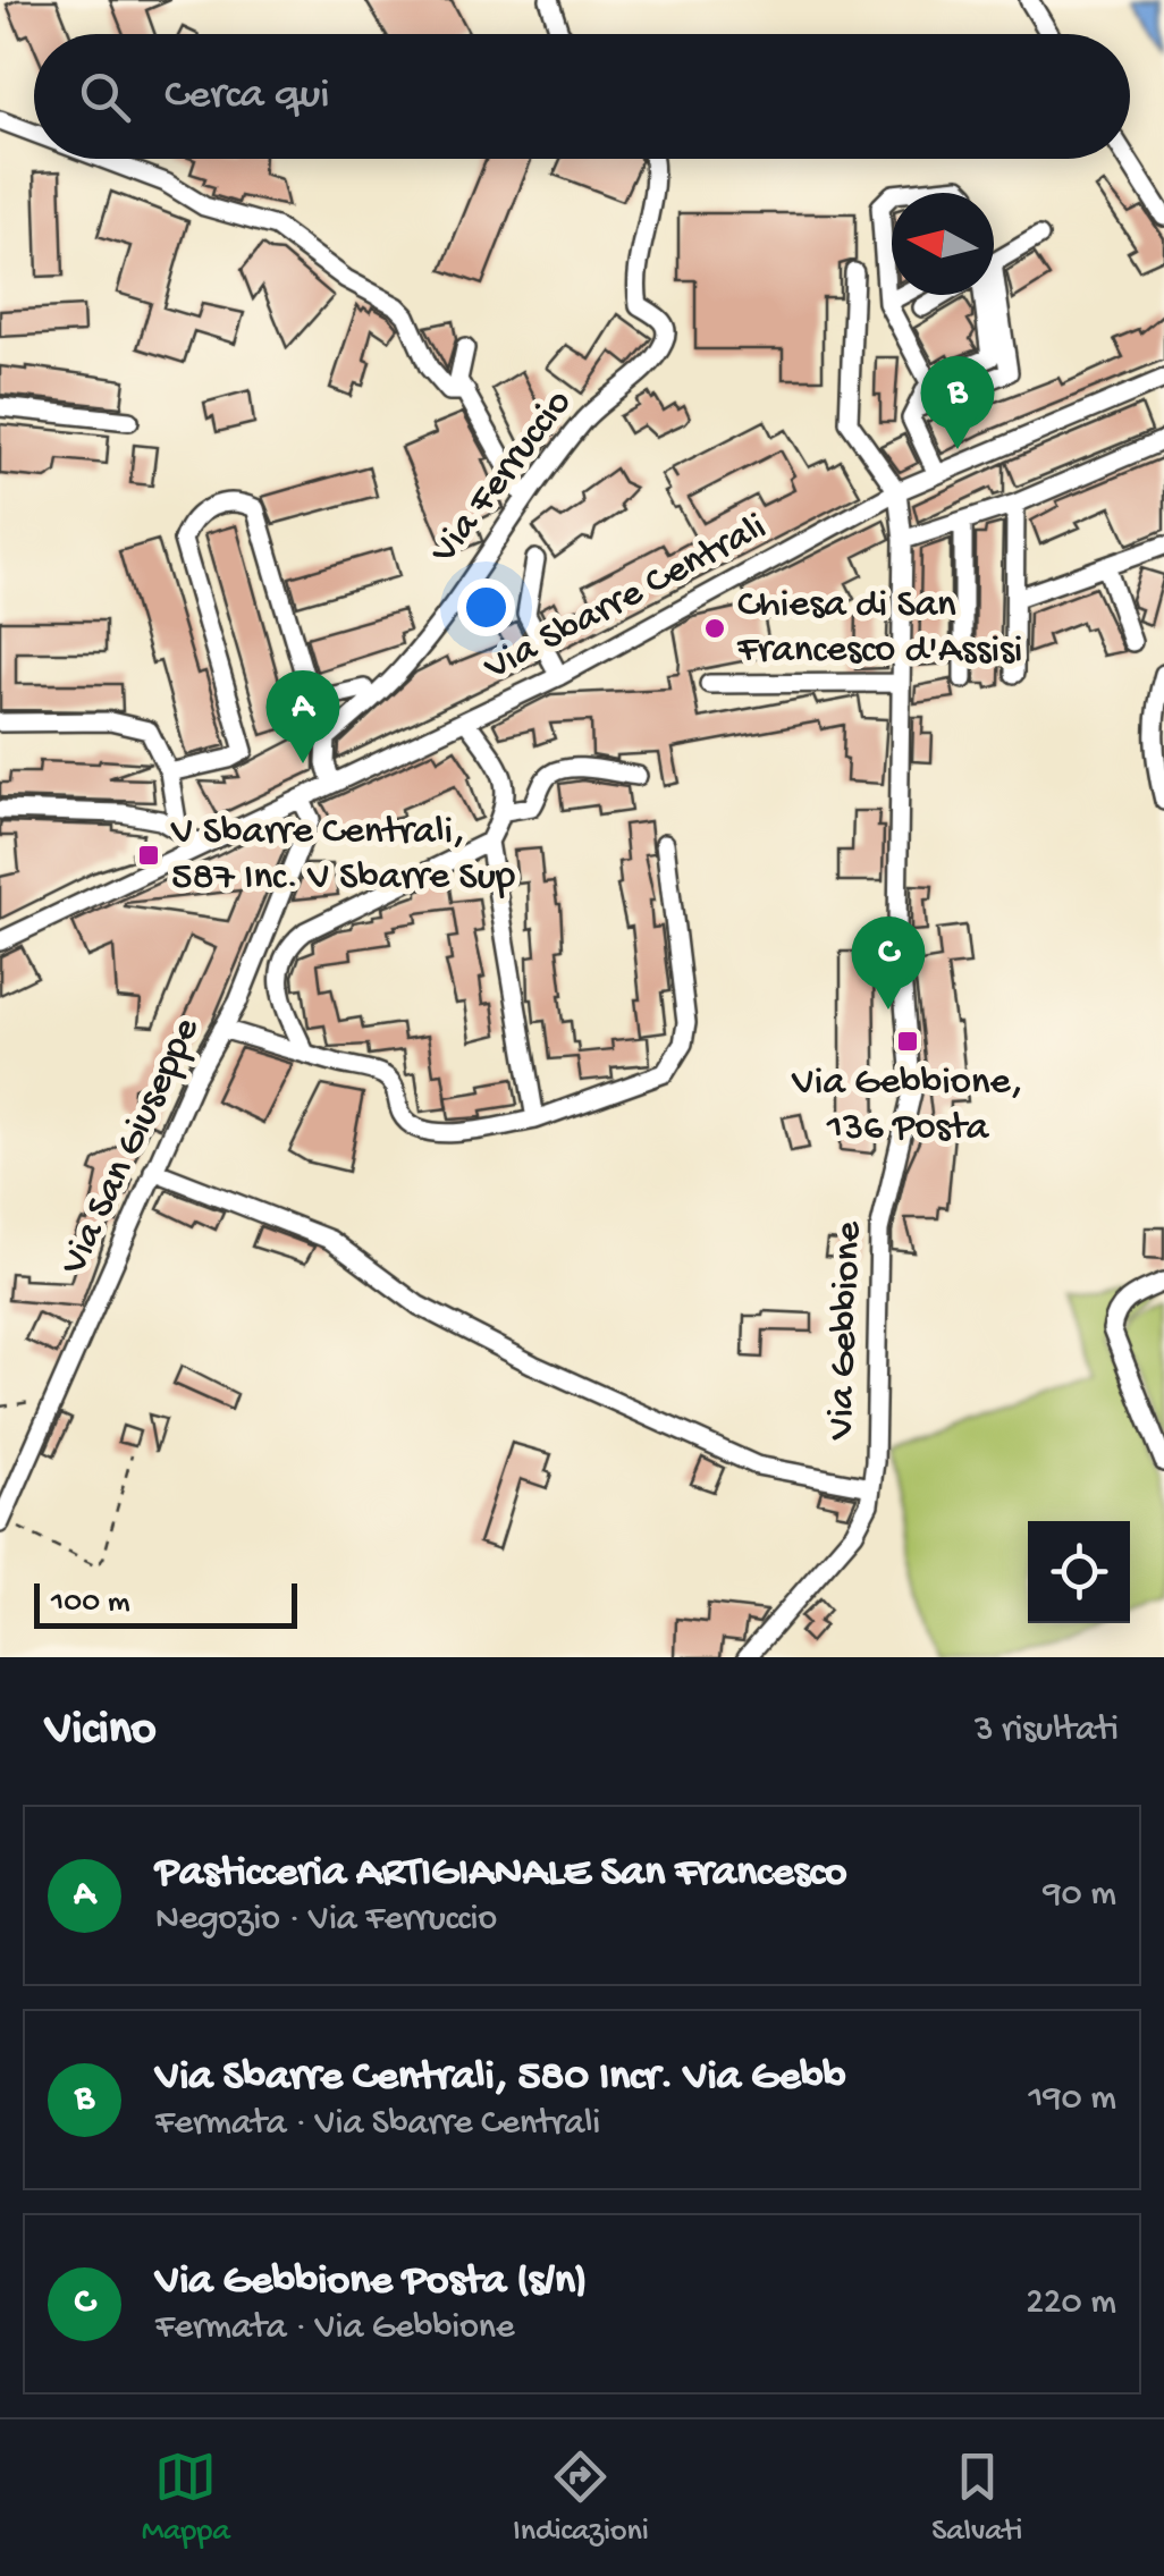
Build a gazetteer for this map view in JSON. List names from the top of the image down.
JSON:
{
  "streets": {
    "street": [
      "Via Ferruccio",
      "Via Sbarre Centrali",
      "Via San Giuseppe",
      "Via Gebbione"
    ]
  },
  "crossings": [
    ["Via Ferruccio", "Via Sbarre Centrali"],
    ["Via Sbarre Centrali", "Via San Giuseppe"],
    ["Via Sbarre Centrali", "Via Gebbione"]
  ],
  "places": {
    "other": ["Chiesa di San Francesco d'Assisi"],
    "transit": ["V Sbarre Centrali, 587 Inc. V Sbarre Sup", "Via Gebbione, 136 Posta"]
  },
  "scale_bar": "100 m",
  "north": "left",
  "page": {
    "search": "Cerca qui",
    "pins": ["B", "A", "C"],
    "scale": "100 m",
    "heading": ["Vicino", "3 risultati"],
    "list": [
      {
        "mark": "A",
        "name": "Pasticceria ARTIGIANALE San Francesco",
        "note": "Negozio · Via Ferruccio",
        "value": "90 m"
      },
      {
        "mark": "B",
        "name": "Via Sbarre Centrali, 580 Incr. Via Gebb",
        "note": "Fermata · Via Sbarre Centrali",
        "value": "190 m"
      },
      {
        "mark": "C",
        "name": "Via Gebbione Posta (s/n)",
        "note": "Fermata · Via Gebbione",
        "value": "220 m"
      }
    ],
    "nav": ["Mappa", "Indicazioni", "Salvati"]
  }
}
